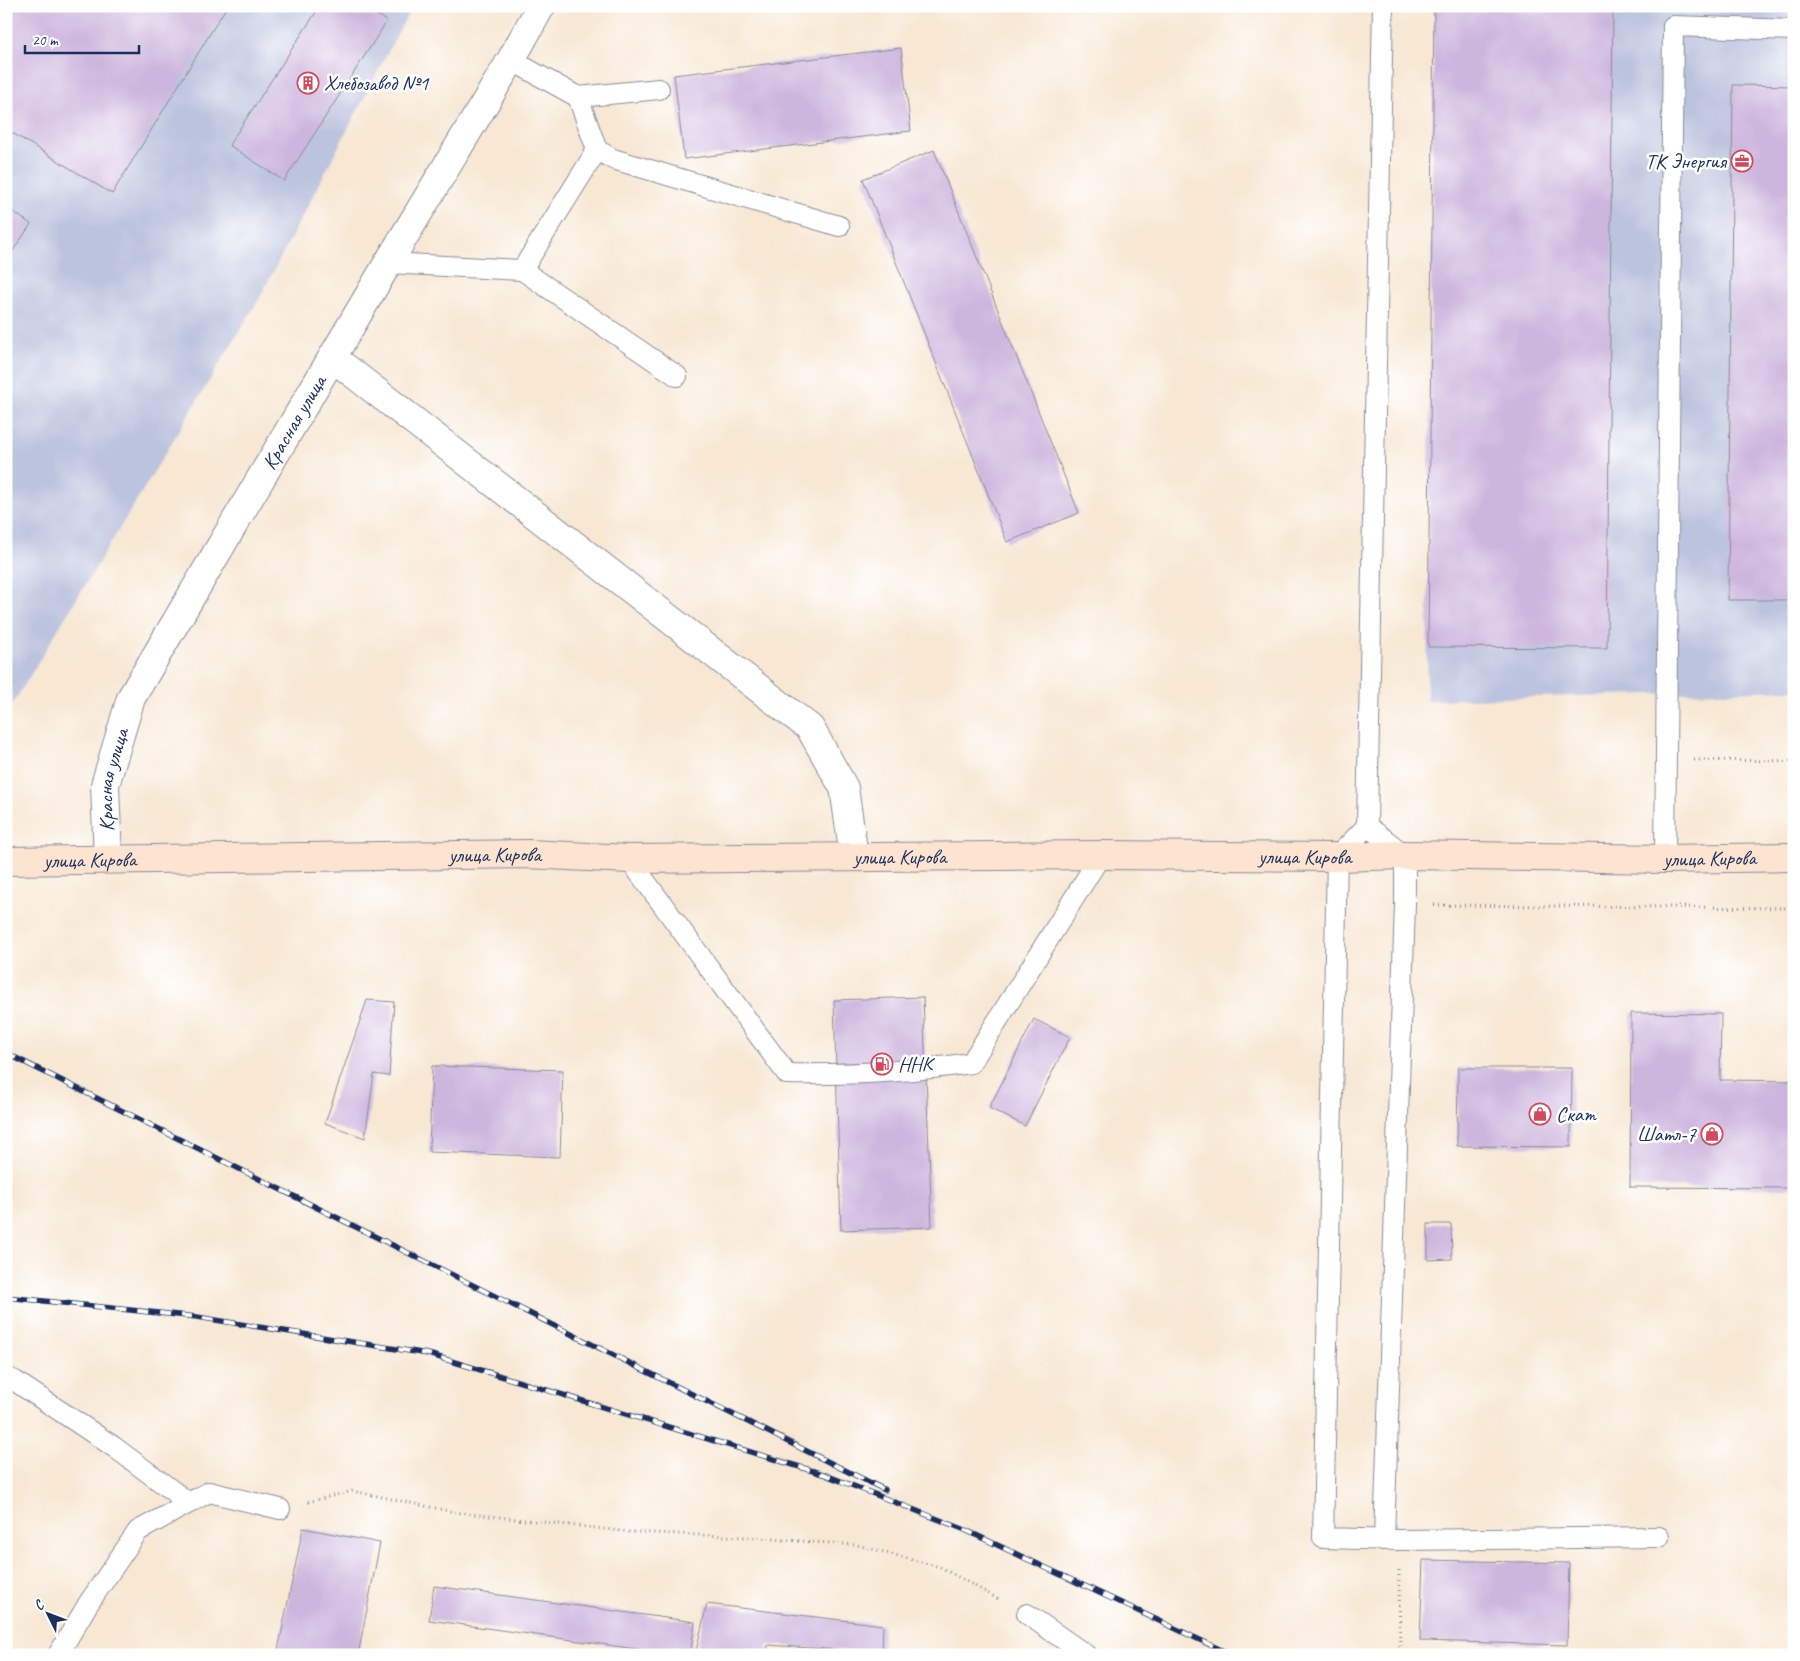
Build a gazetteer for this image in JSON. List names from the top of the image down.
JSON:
{
  "streets": {
    "main road": ["улица Кирова"],
    "street": ["Красная улица"]
  },
  "crossings": [
    ["Красная улица", "улица Кирова"]
  ],
  "places": {
    "building": ["Хлебозавод №1"],
    "office": ["ТК Энергия"],
    "fuel station": ["ННК"],
    "shop": ["Скат", "Шатл-7"]
  },
  "scale_bar": "20 m",
  "north": "top left"
}
